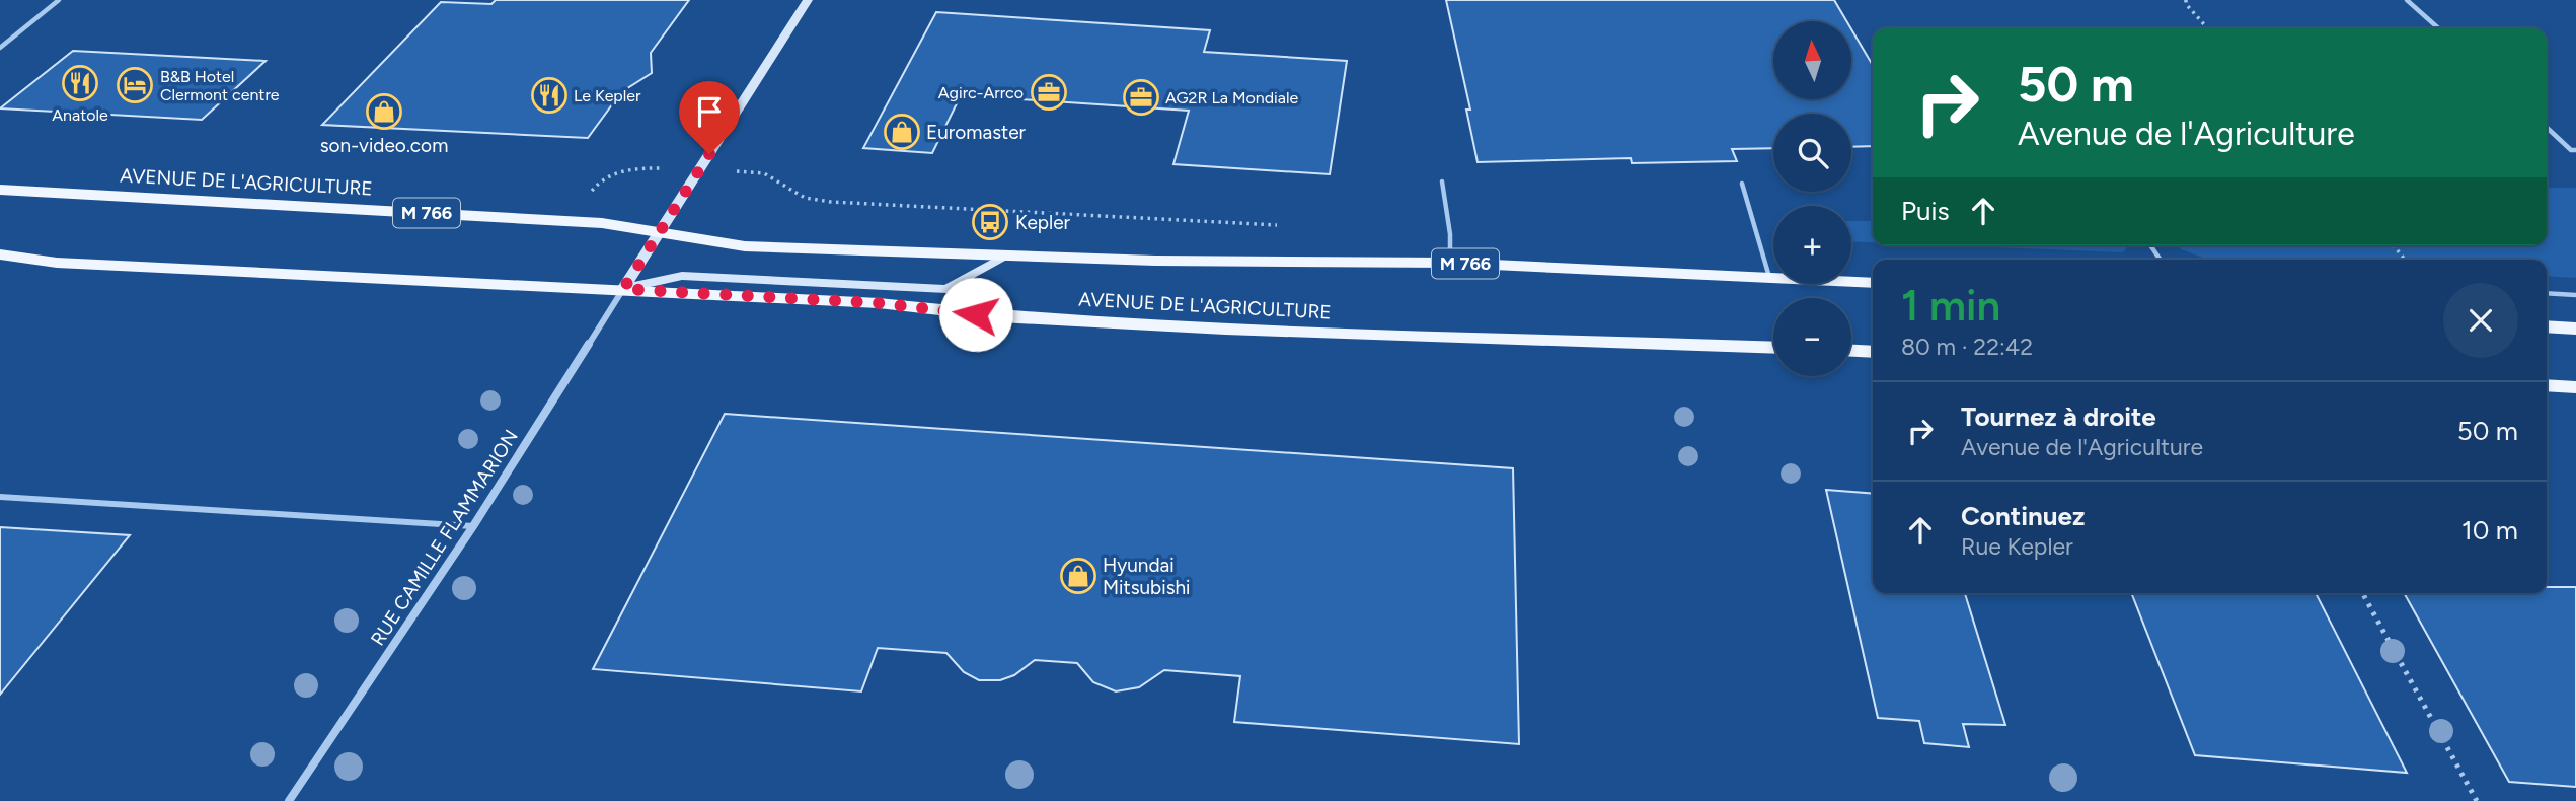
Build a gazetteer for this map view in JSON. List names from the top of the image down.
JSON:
{
  "streets": {
    "main road": ["AVENUE DE L'AGRICULTURE", "M 766"],
    "street": ["RUE CAMILLE FLAMMARION"]
  },
  "crossings": [
    ["AVENUE DE L'AGRICULTURE", "RUE CAMILLE FLAMMARION"]
  ],
  "places": {
    "restaurant": ["Anatole", "Le Kepler"],
    "hotel": ["B&B Hotel Clermont centre"],
    "office": ["Agirc-Arrco", "AG2R La Mondiale"],
    "shop": ["son-video.com", "Euromaster", "Hyundai Mitsubishi"],
    "bus stop": ["Kepler"]
  },
  "north": "top",
  "page": {
    "map_buttons": ["+", "−"],
    "turn": ["50 m", "Avenue de l'Agriculture"],
    "then": "Puis",
    "heading": ["1 min", "80 m · 22:42"],
    "list": [
      {
        "name": "Tournez à droite",
        "note": "Avenue de l'Agriculture",
        "value": "50 m"
      },
      {
        "name": "Continuez",
        "note": "Rue Kepler",
        "value": "10 m"
      }
    ]
  }
}
